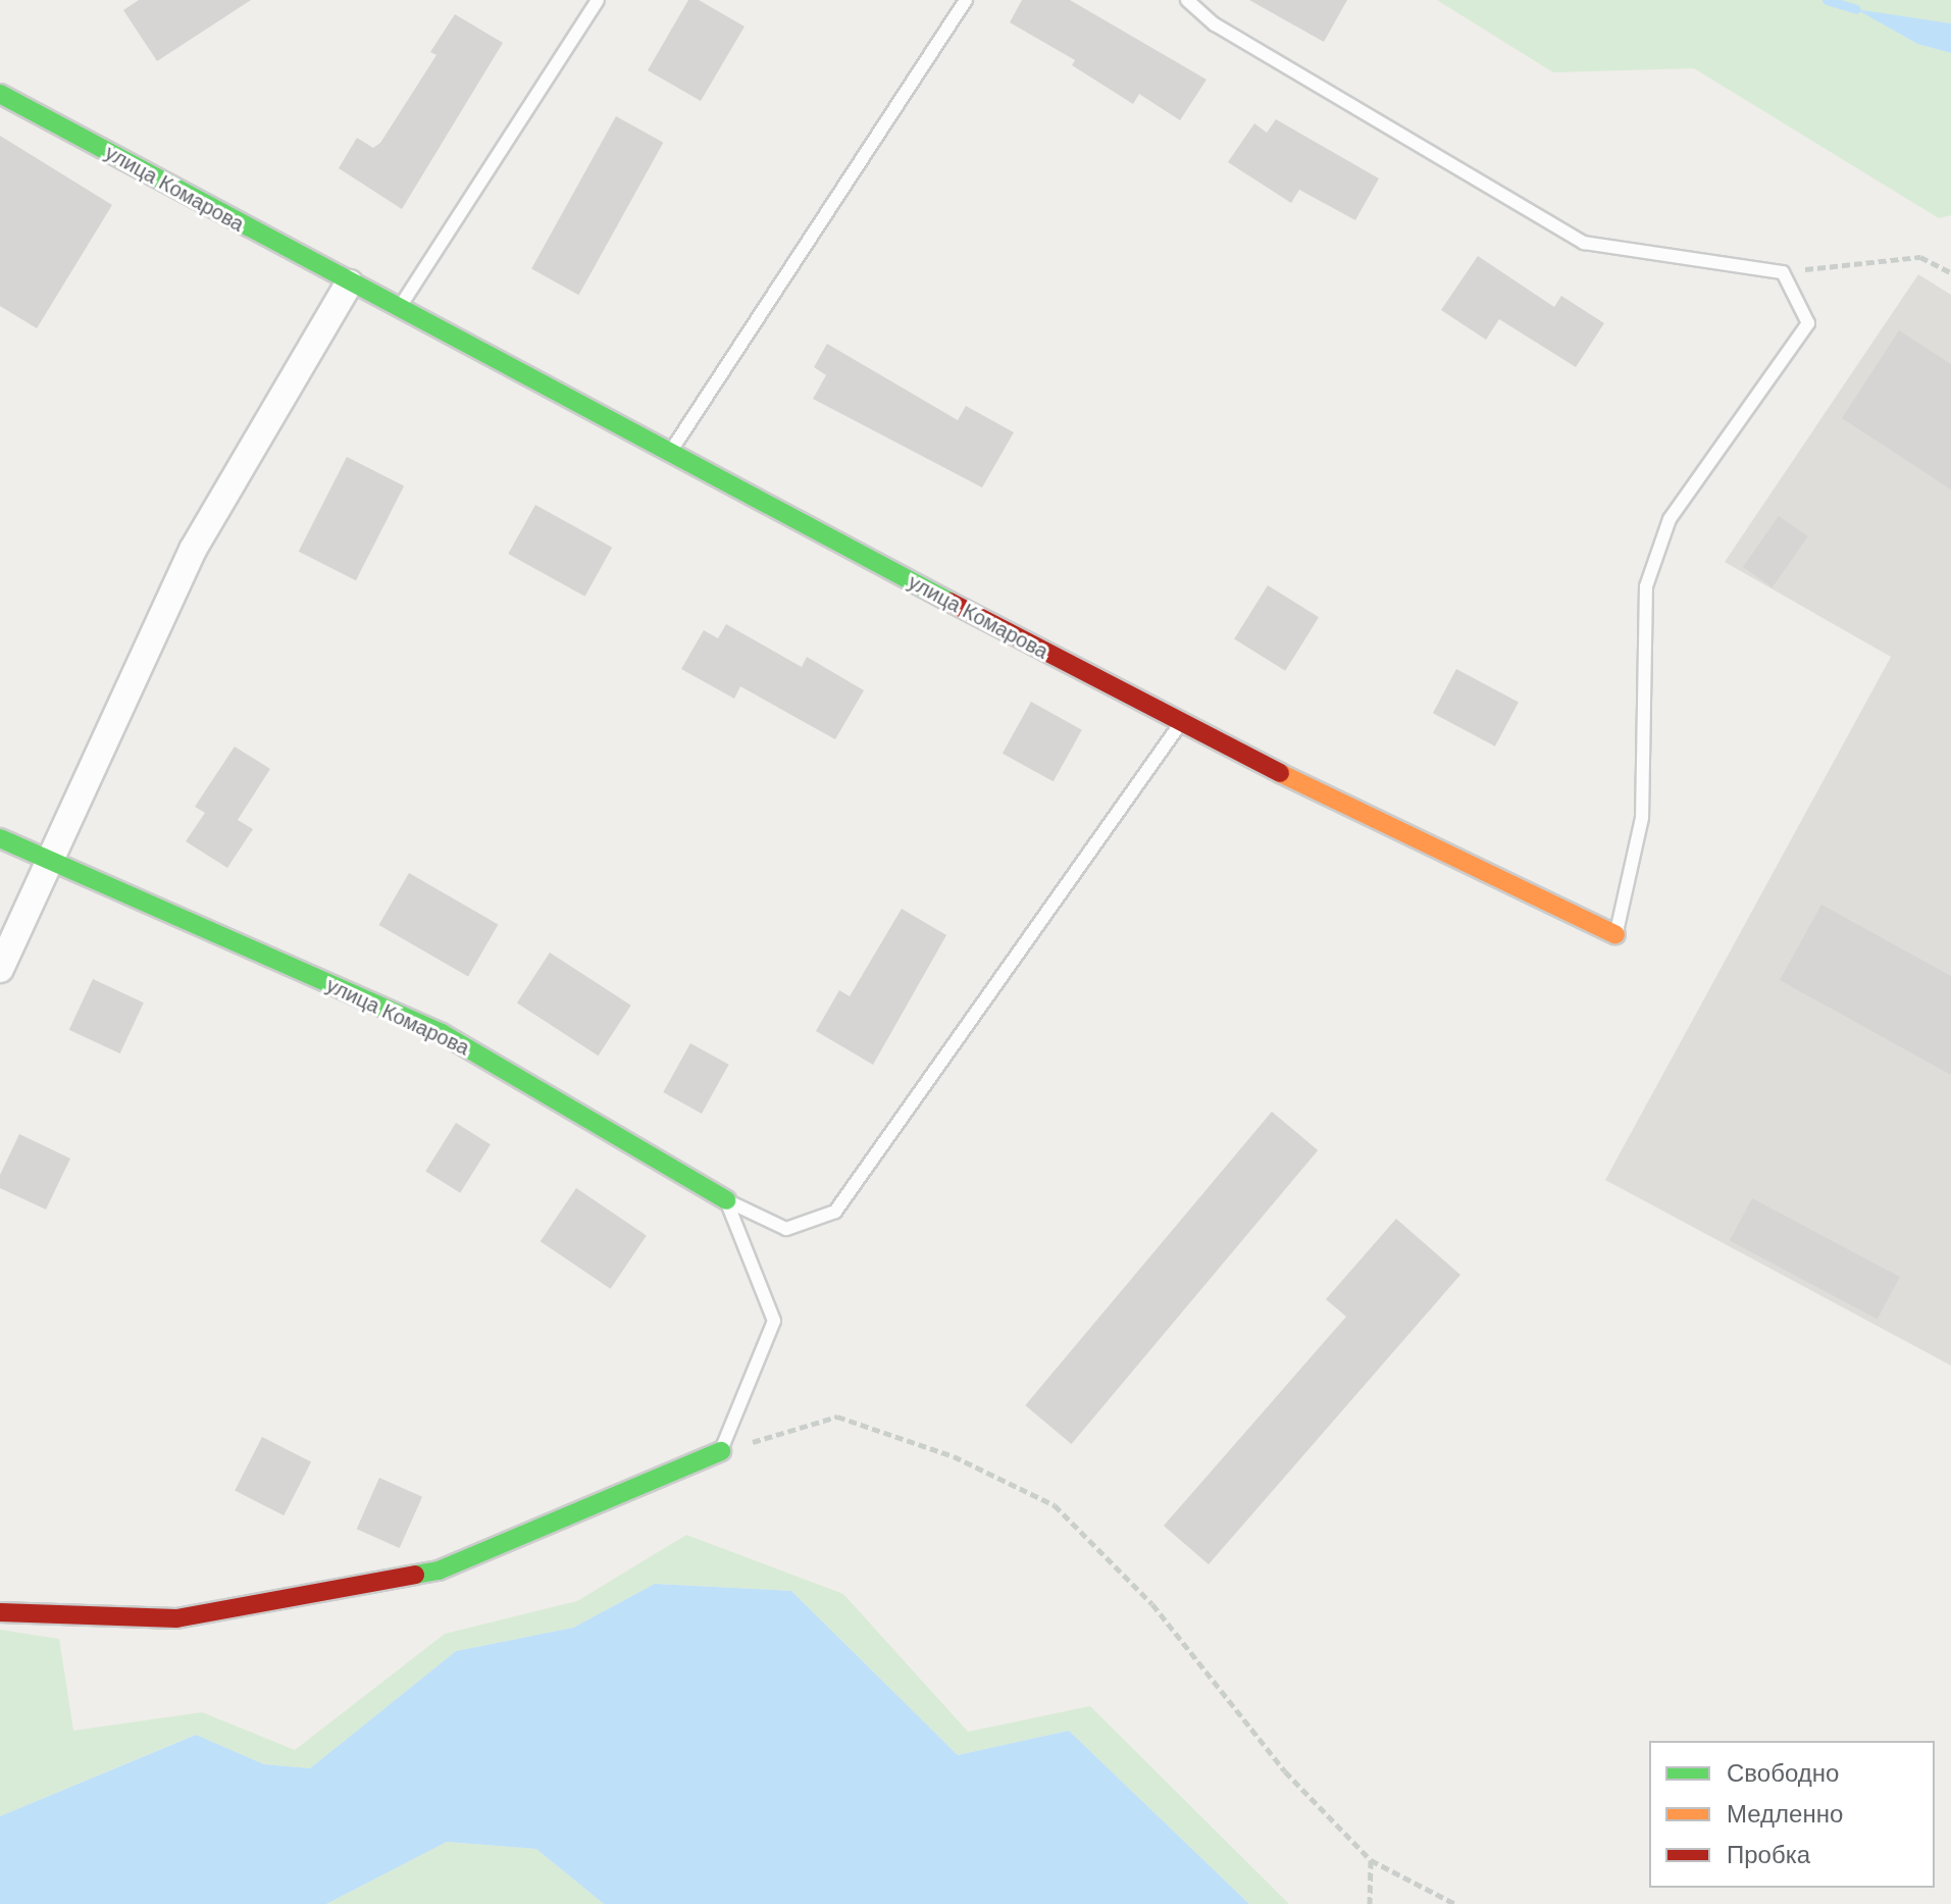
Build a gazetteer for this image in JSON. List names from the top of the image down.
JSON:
{
  "streets": {
    "street": ["улица Комарова"]
  },
  "legend": ["Свободно", "Медленно", "Пробка"]
}
